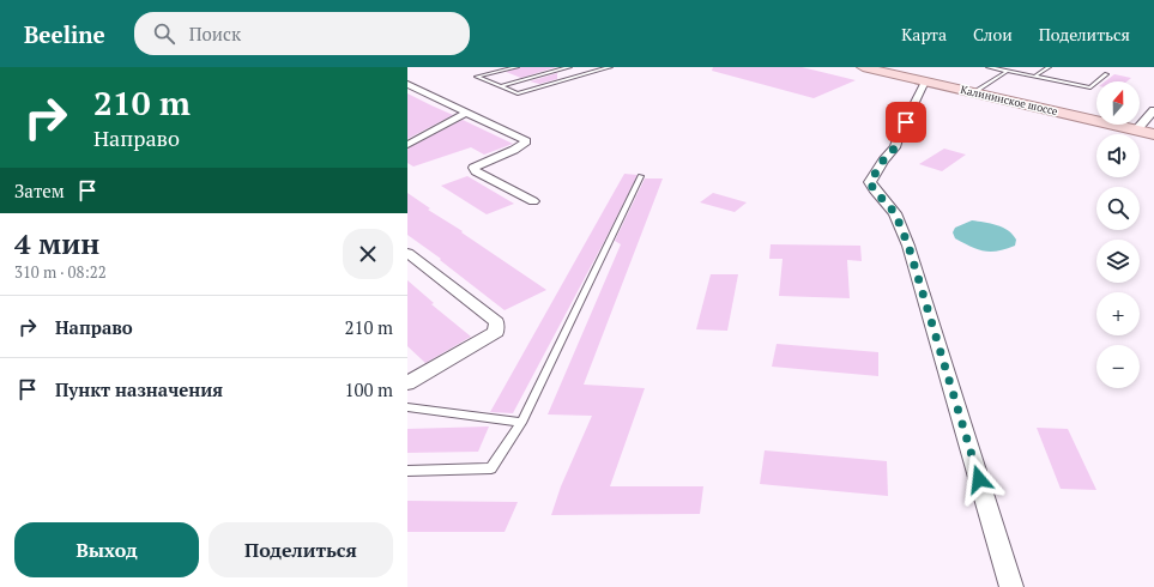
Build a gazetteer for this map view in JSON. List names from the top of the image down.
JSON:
{
  "streets": {
    "main road": ["Калининское шоссе"]
  },
  "north": "top",
  "page": {
    "header": "Beeline",
    "search": "Поиск",
    "nav": ["Карта", "Слои", "Поделиться"],
    "turn": ["210 m", "Направо"],
    "map_buttons": ["+", "−"],
    "then": "Затем",
    "heading": ["4 мин", "310 m · 08:22"],
    "list": [
      {
        "name": "Направо",
        "value": "210 m"
      },
      {
        "name": "Пункт назначения",
        "value": "100 m"
      }
    ],
    "buttons": ["Выход", "Поделиться"]
  }
}
